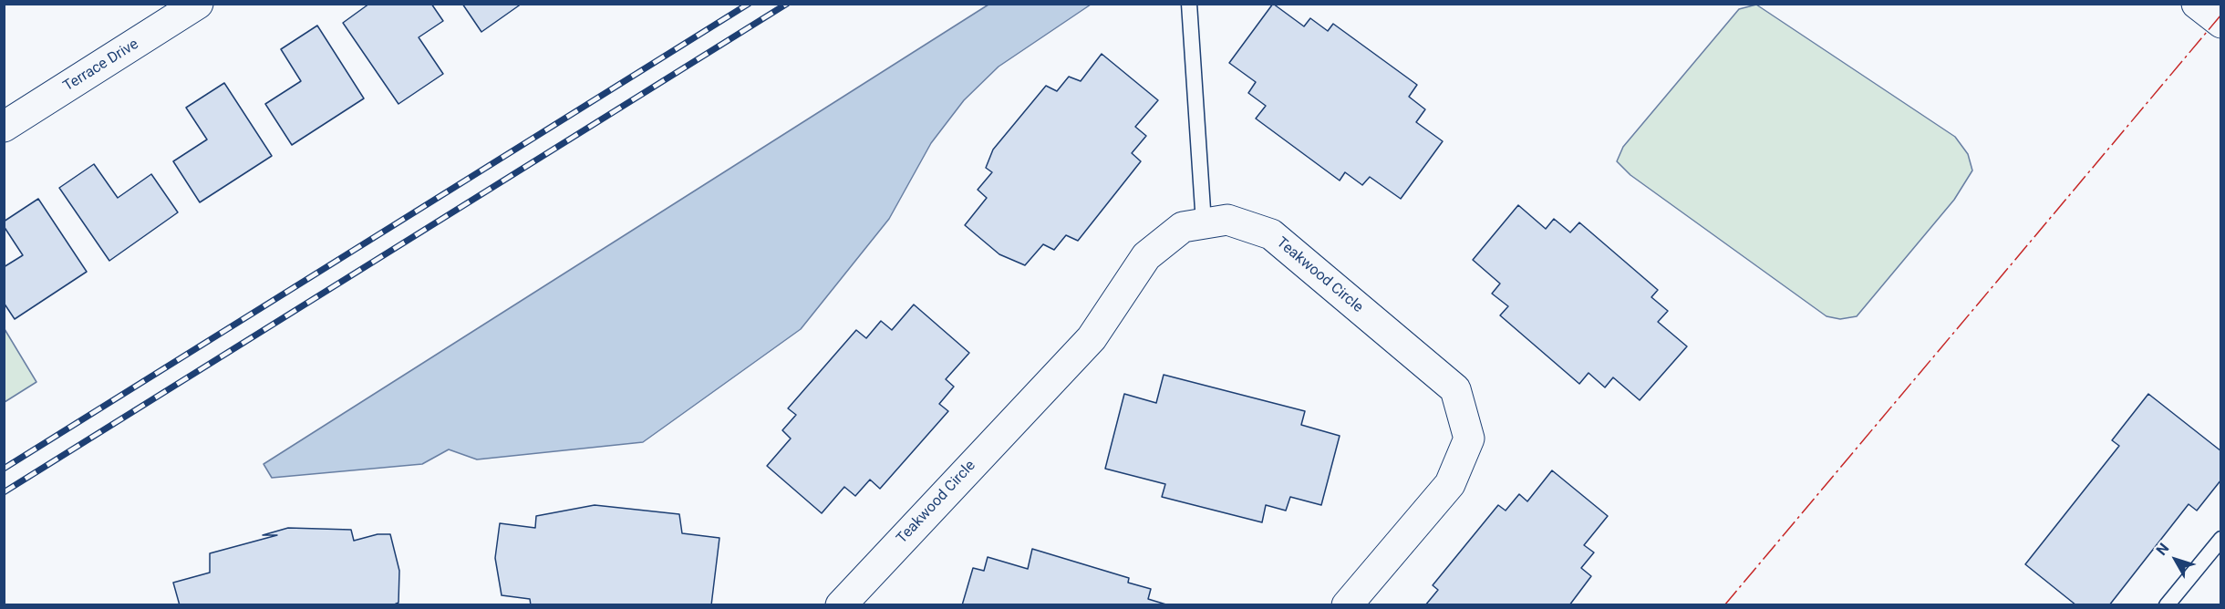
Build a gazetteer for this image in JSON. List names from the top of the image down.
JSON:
{
  "streets": {
    "main road": ["Terrace Drive", "Teakwood Circle"]
  },
  "north": "top left"
}
